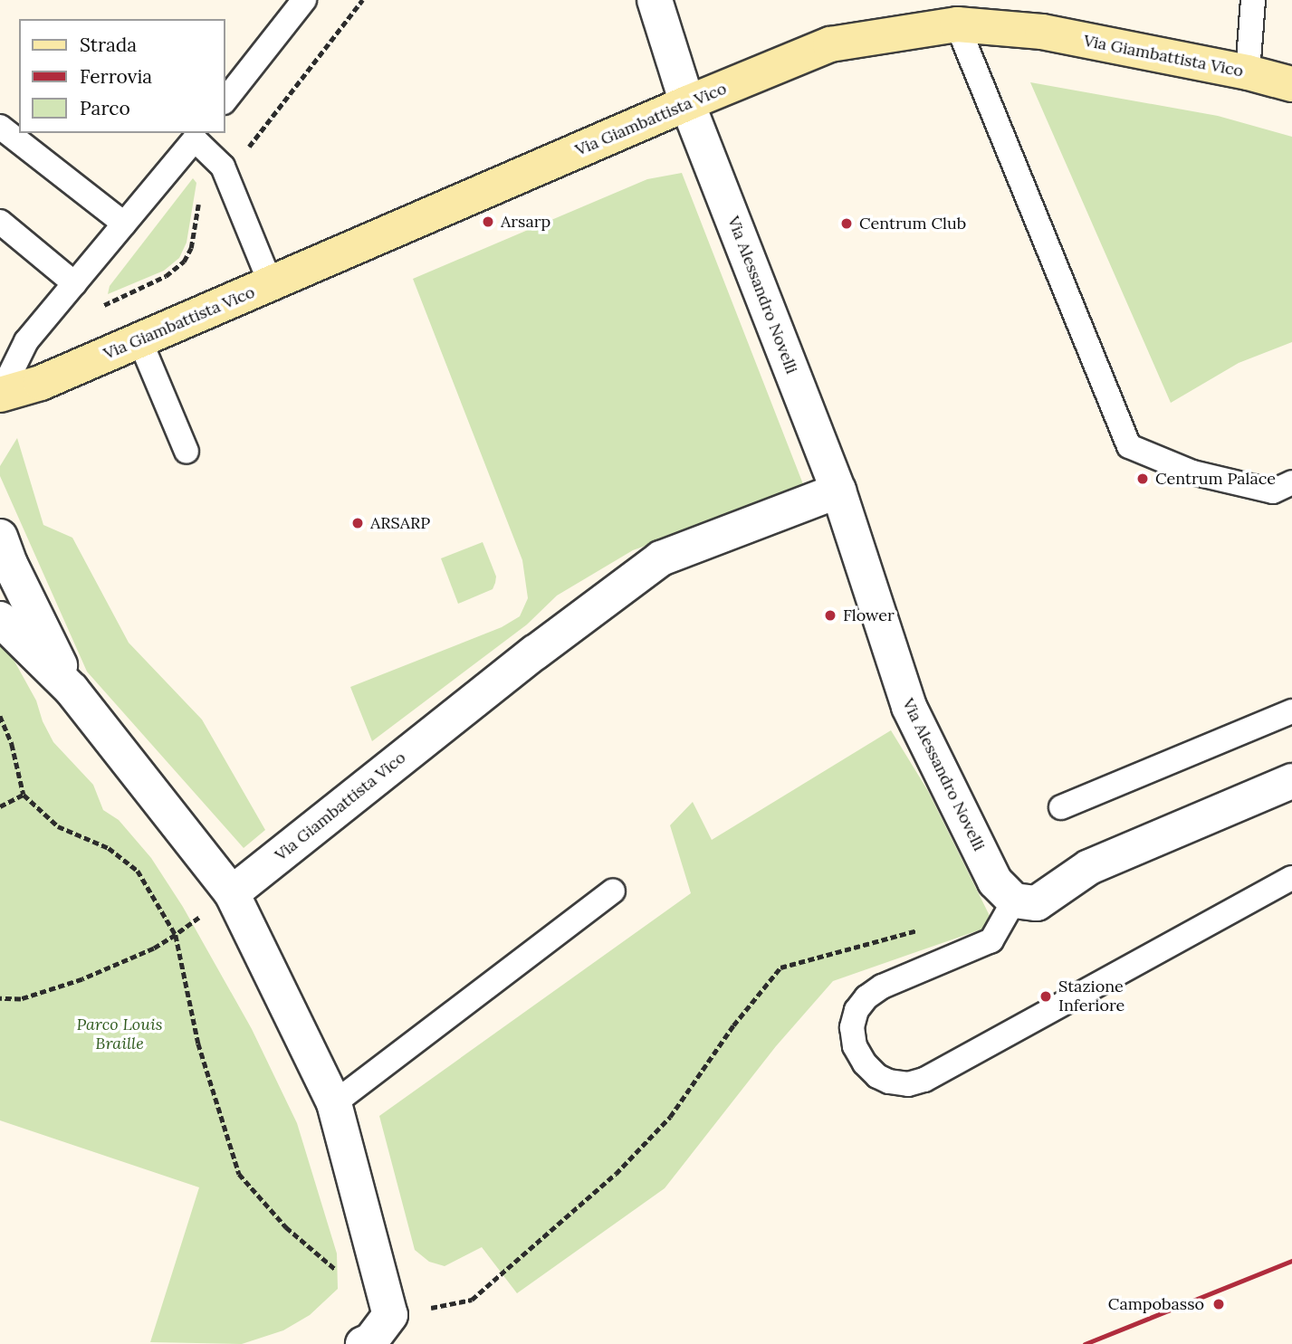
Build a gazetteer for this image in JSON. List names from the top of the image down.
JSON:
{
  "streets": {
    "street": ["Via Giambattista Vico", "Via Alessandro Novelli"]
  },
  "crossings": [
    ["Via Giambattista Vico", "Via Alessandro Novelli"]
  ],
  "parks": ["Parco Louis Braille"],
  "places": [
    "Arsarp",
    "Centrum Club",
    "Centrum Palace",
    "ARSARP",
    "Flower",
    "Stazione Inferiore",
    "Campobasso"
  ],
  "legend": ["Strada", "Ferrovia", "Parco"]
}
